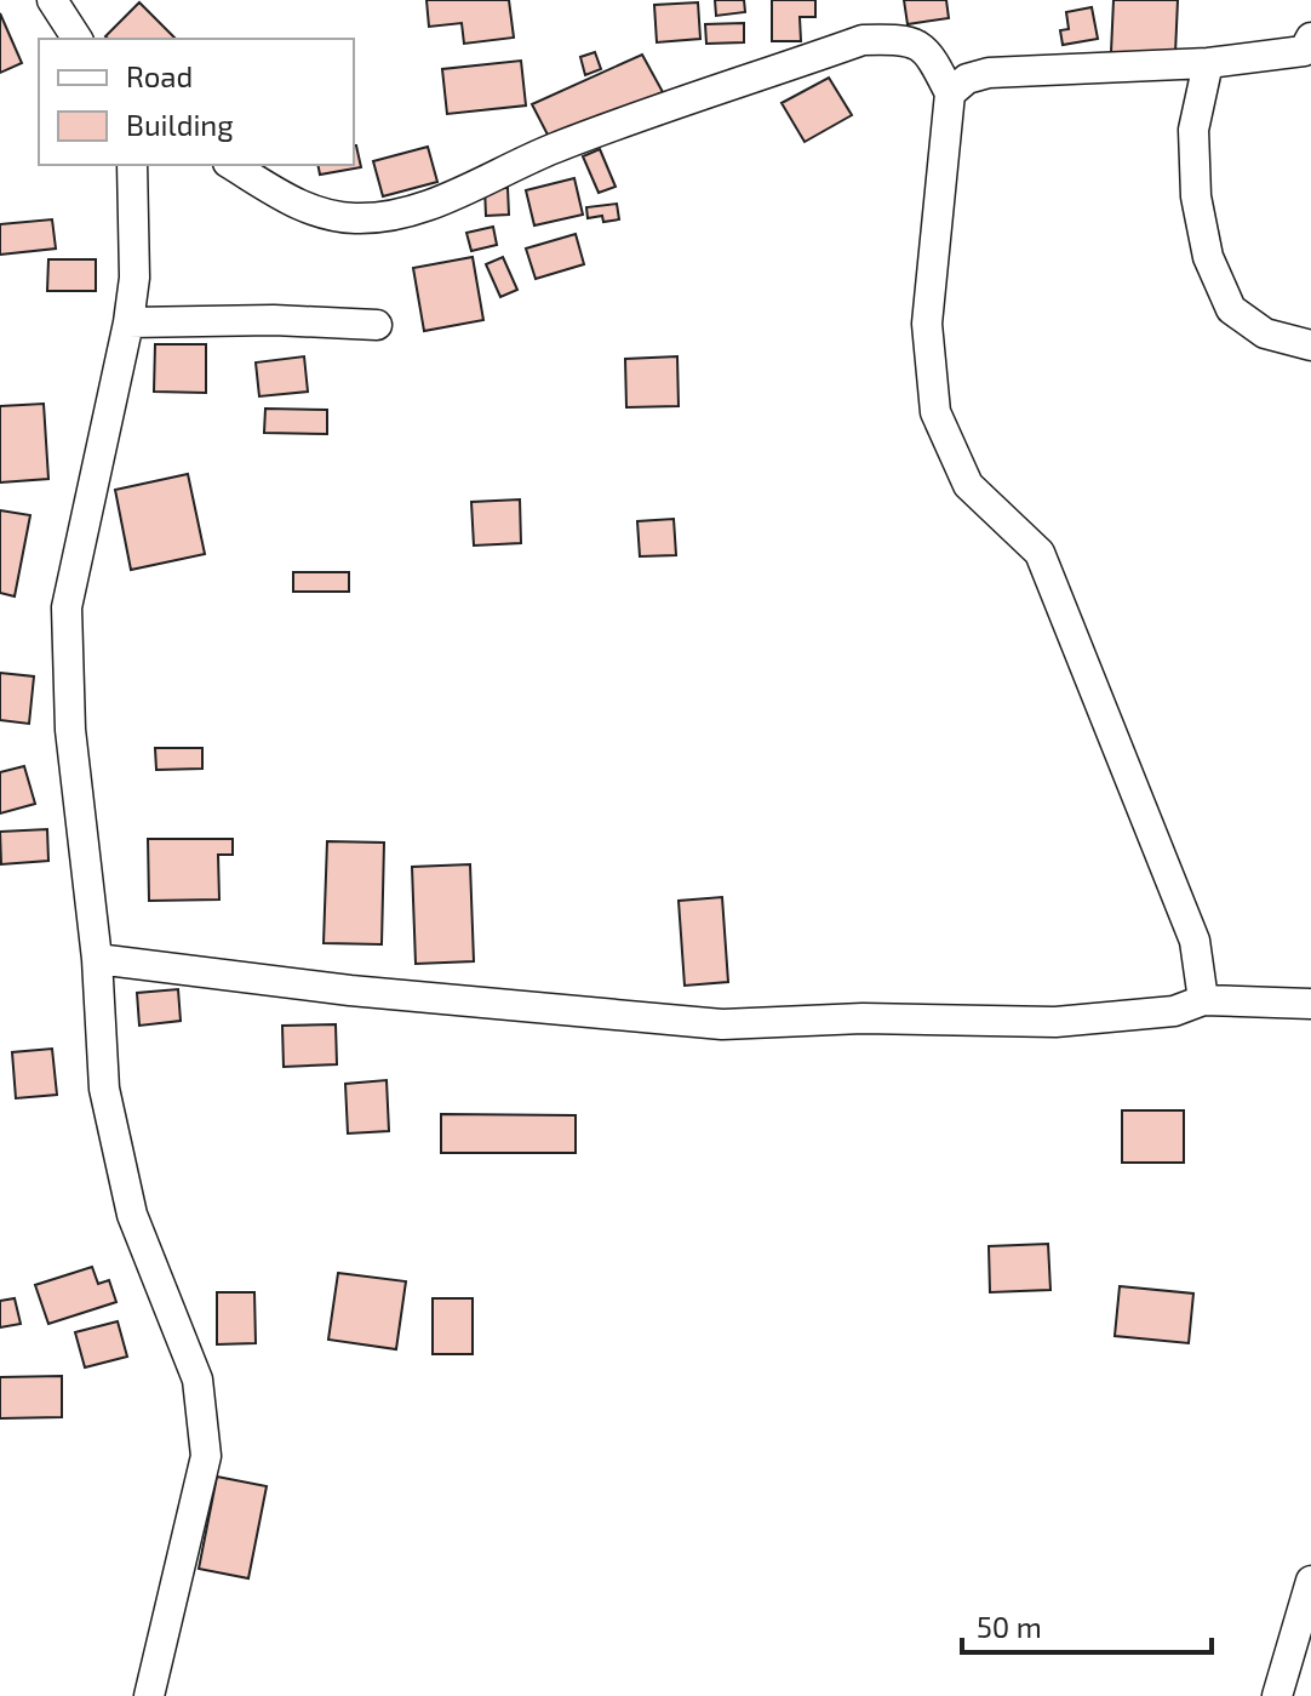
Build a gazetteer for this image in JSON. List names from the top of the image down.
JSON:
{
  "legend": ["Road", "Building"],
  "scale_bar": "50 m"
}
